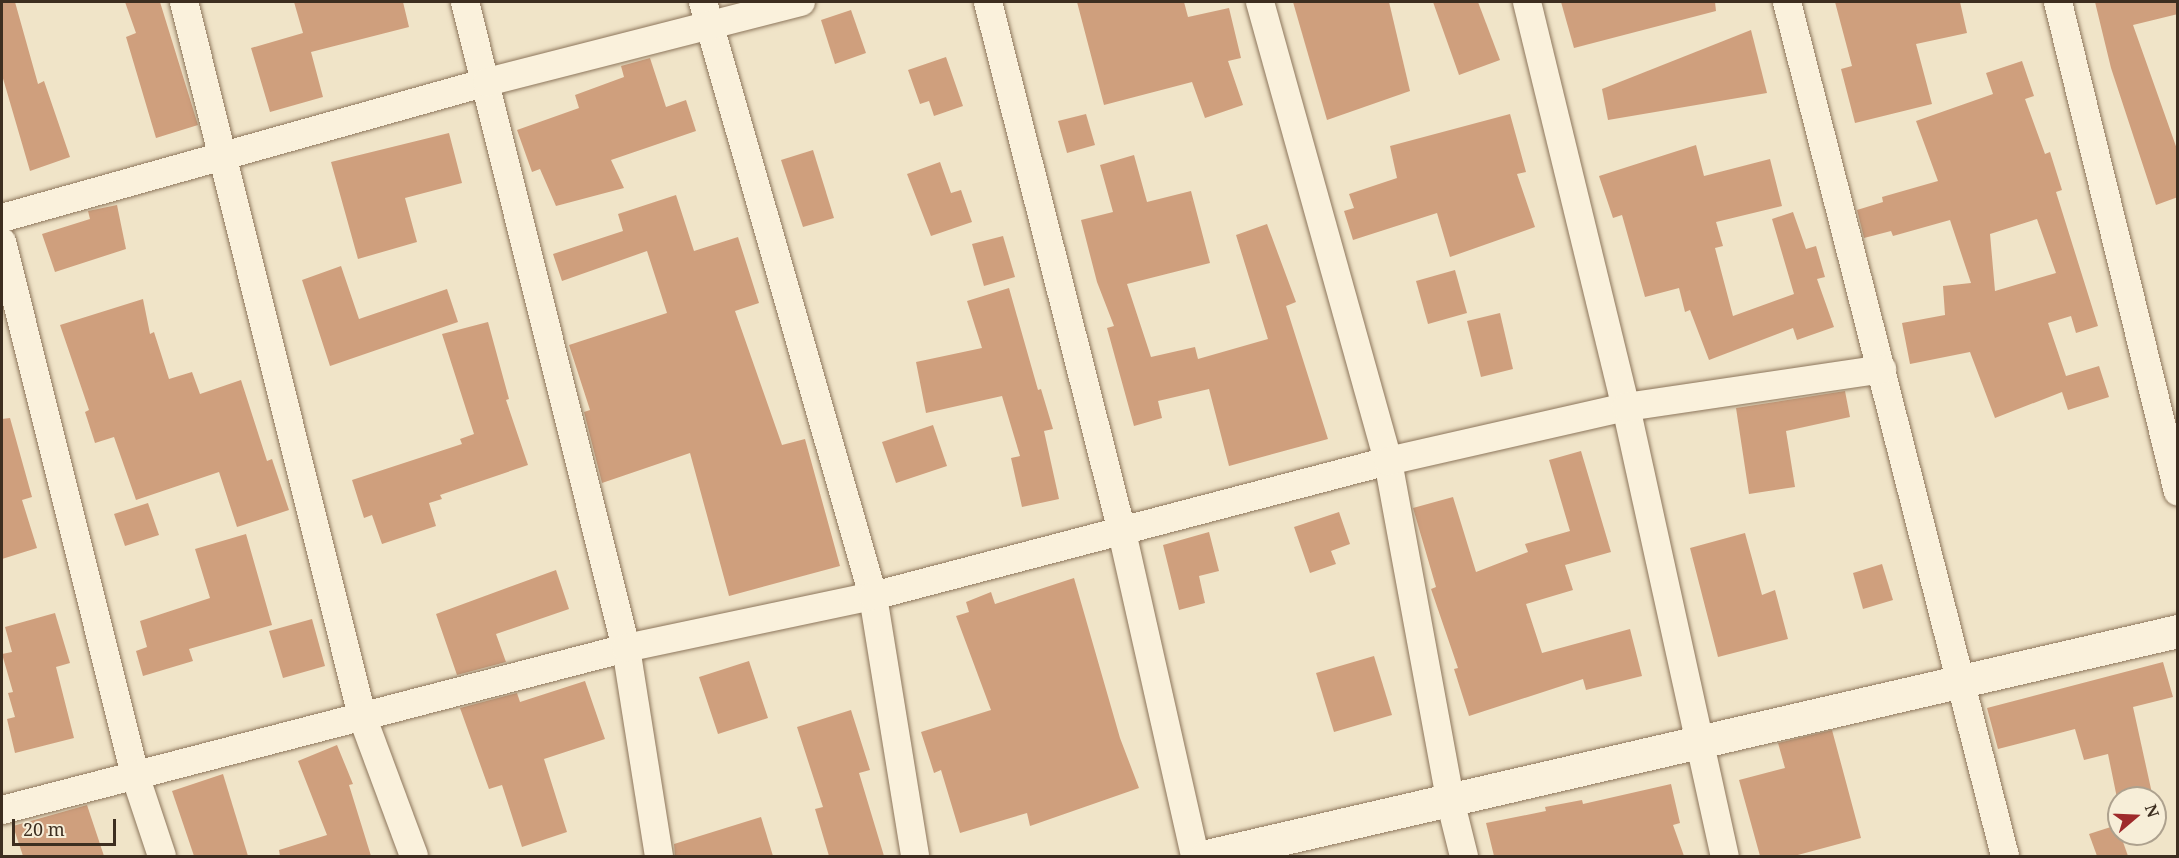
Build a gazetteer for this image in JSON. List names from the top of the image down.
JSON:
{
  "scale_bar": "20 m",
  "north": "right"
}
